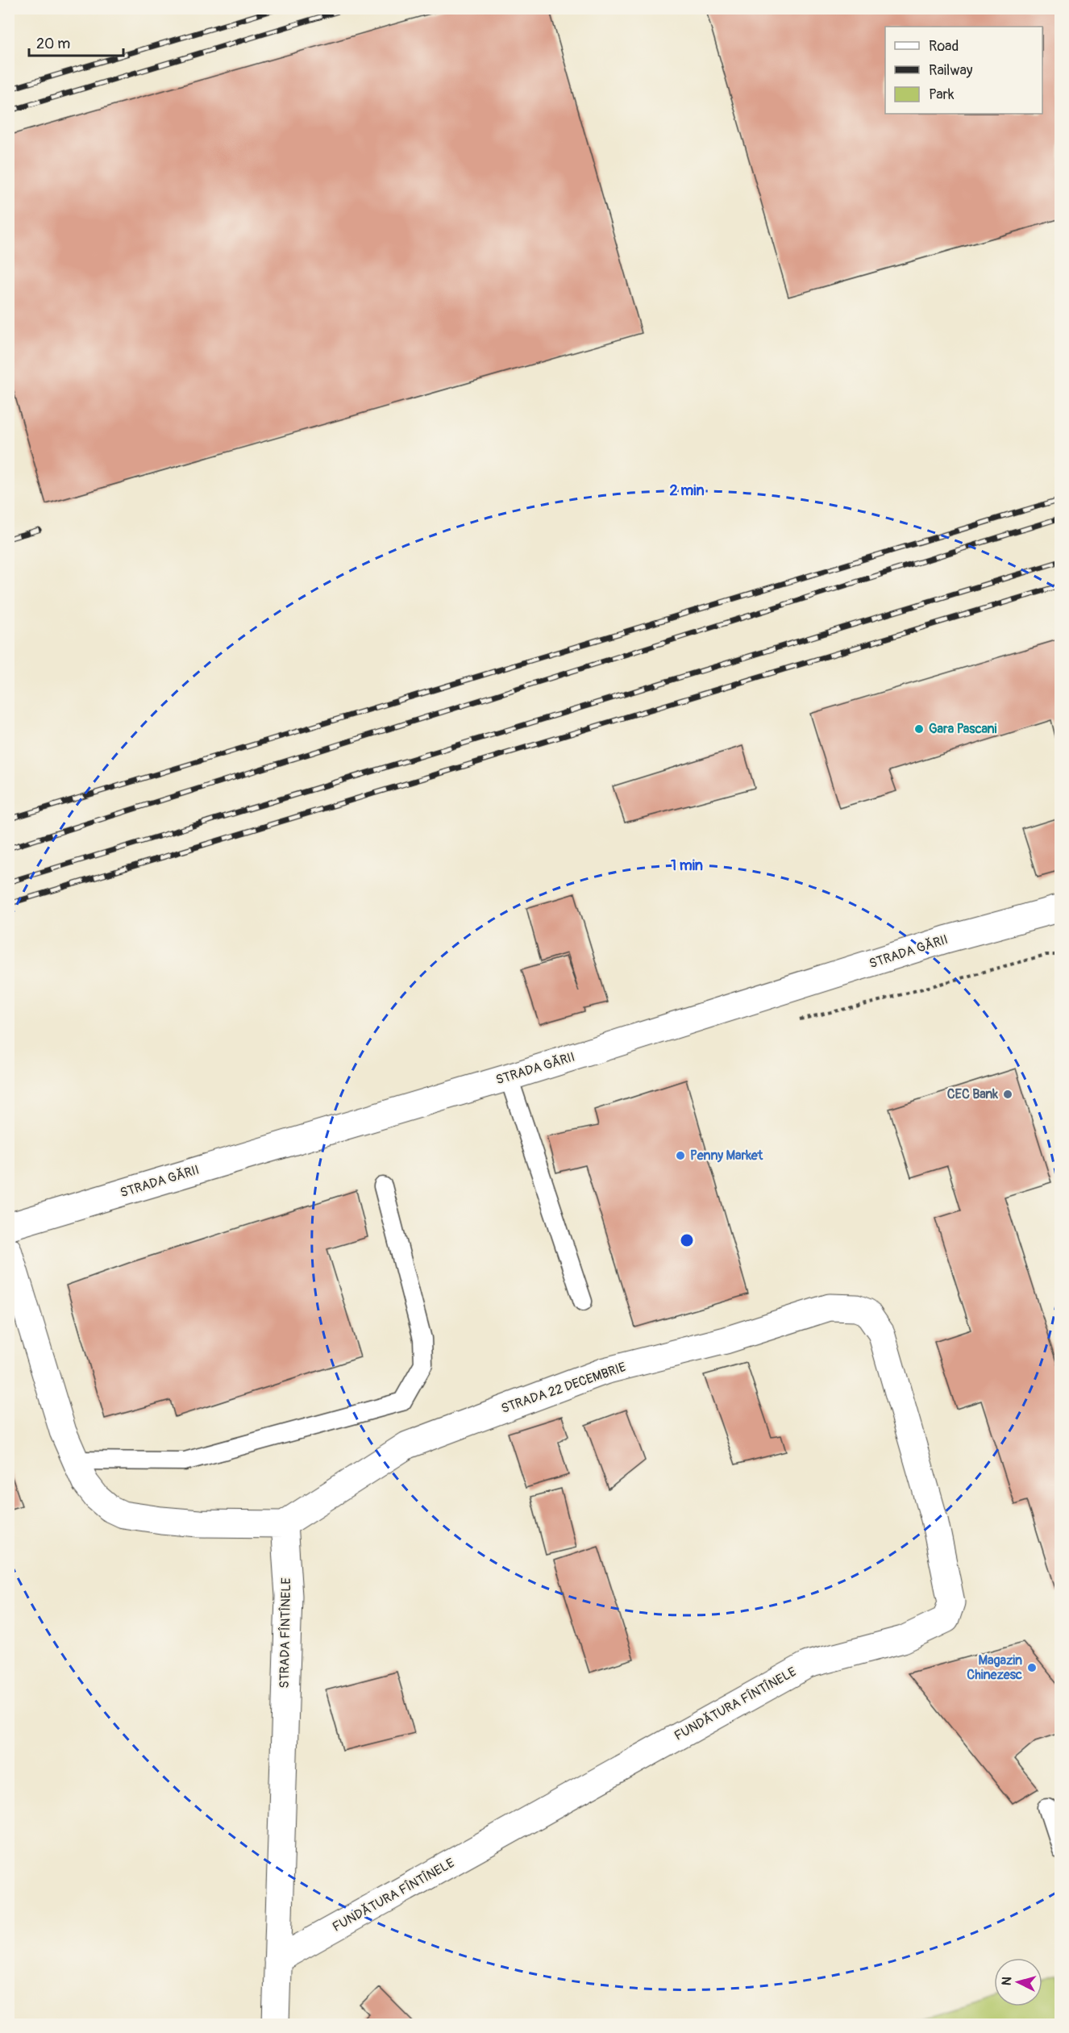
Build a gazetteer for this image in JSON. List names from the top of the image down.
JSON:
{
  "streets": {
    "street": [
      "STRADA GĂRII",
      "STRADA 22 DECEMBRIE",
      "STRADA FÎNTÎNELE",
      "FUNDĂTURA FÎNTÎNELE"
    ]
  },
  "crossings": [
    ["STRADA 22 DECEMBRIE", "STRADA FÎNTÎNELE"],
    ["STRADA 22 DECEMBRIE", "FUNDĂTURA FÎNTÎNELE"],
    ["STRADA FÎNTÎNELE", "FUNDĂTURA FÎNTÎNELE"]
  ],
  "places": [
    "Gara Pascani",
    "CEC Bank",
    "Penny Market",
    "Magazin Chinezesc"
  ],
  "legend": ["Road", "Railway", "Park"],
  "scale_bar": "20 m",
  "north": "left",
  "rings": ["2 min", "1 min"]
}
